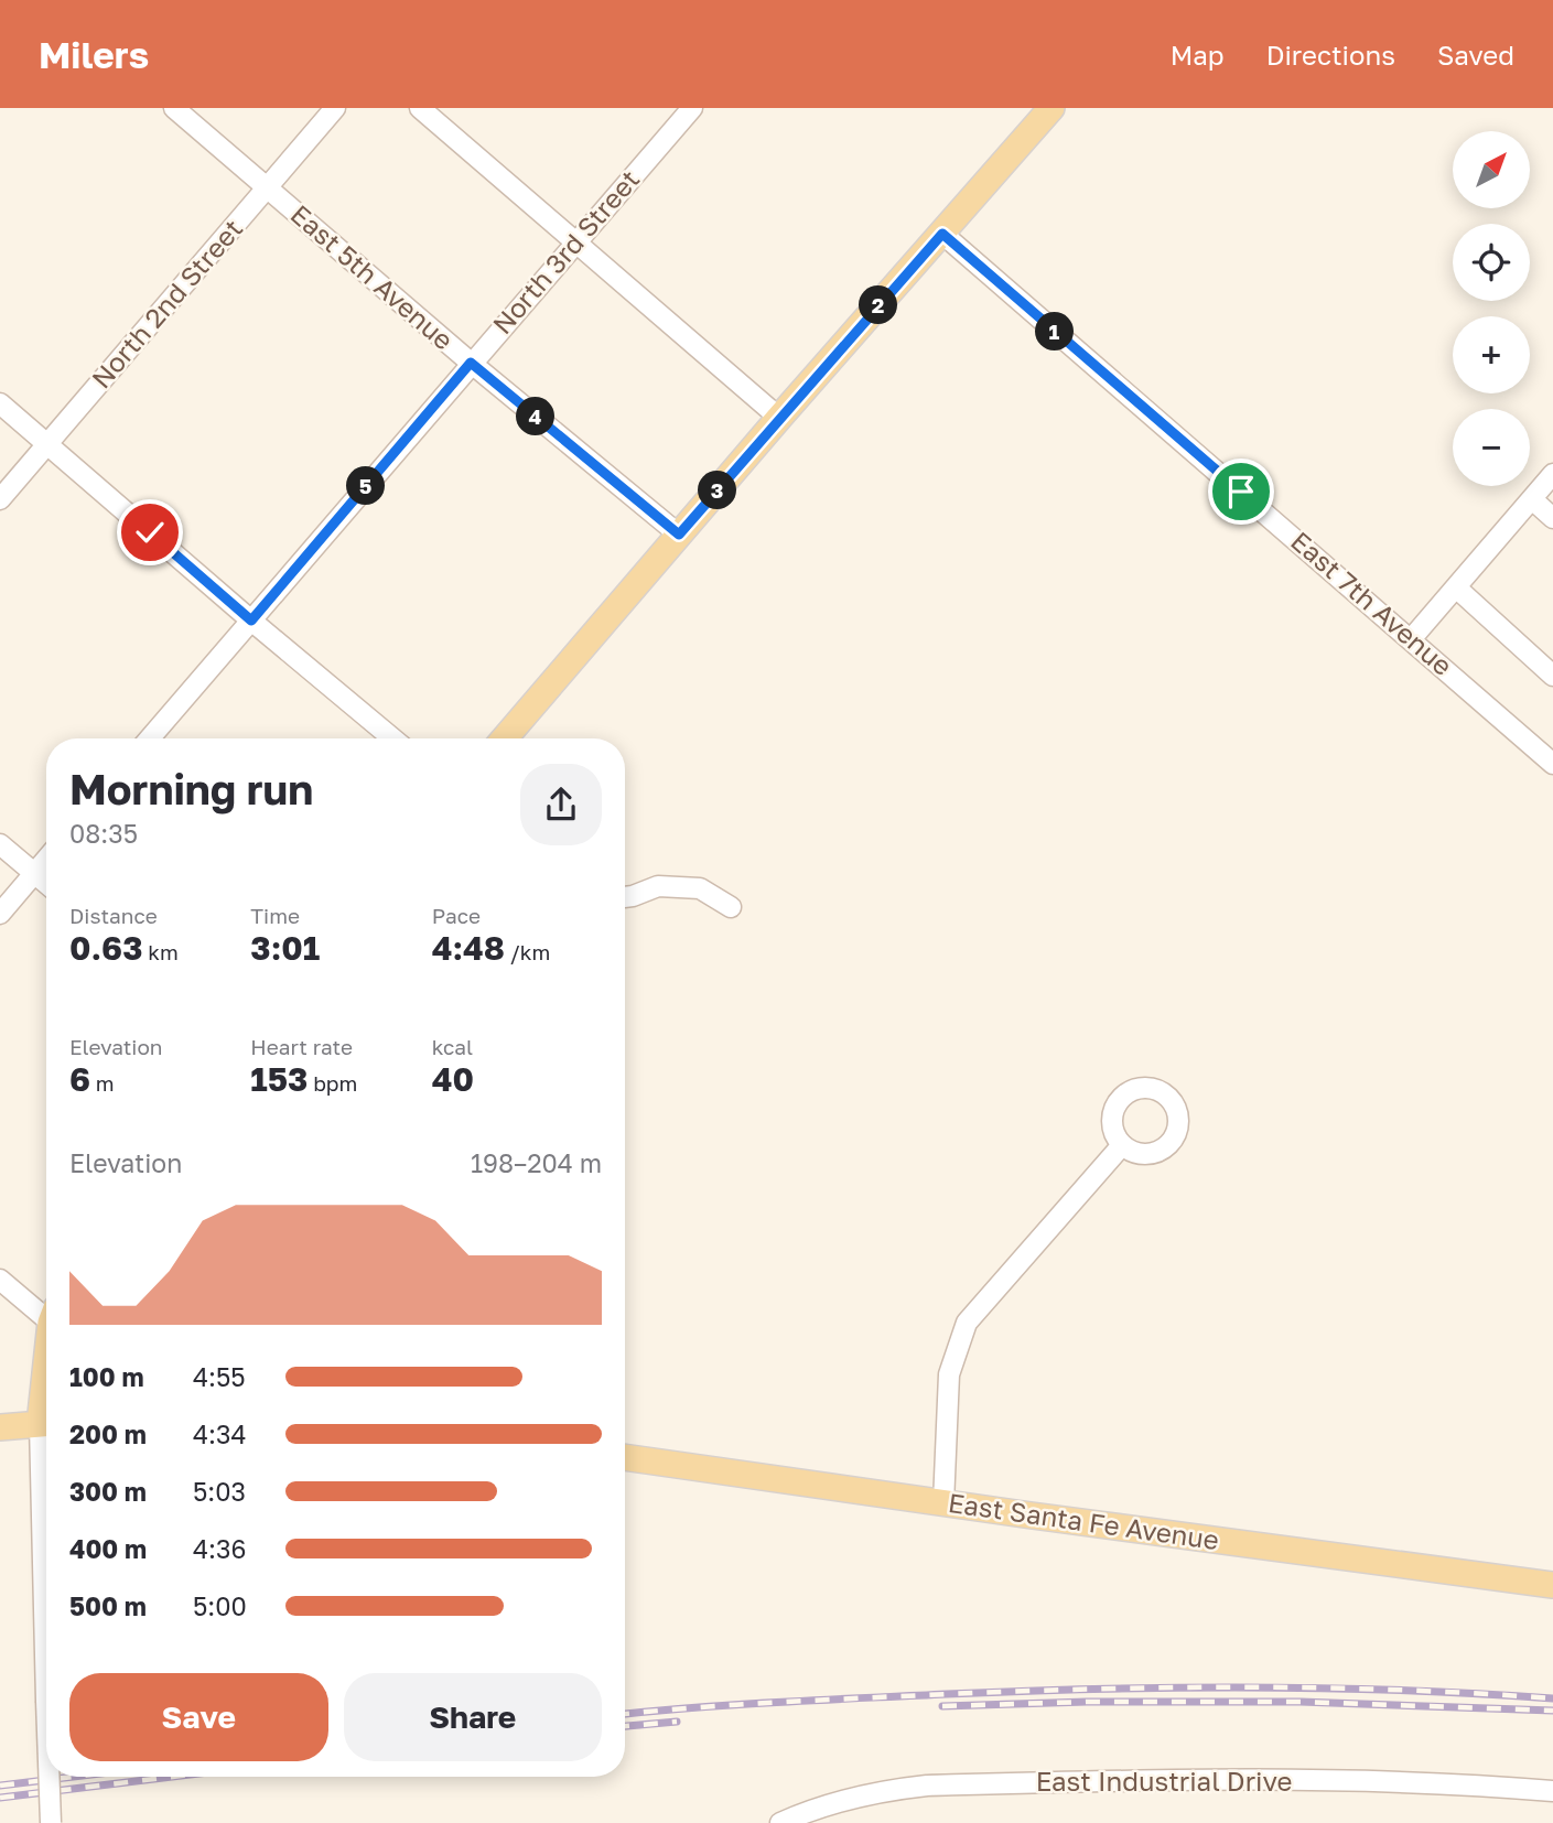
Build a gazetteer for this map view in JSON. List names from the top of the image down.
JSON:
{
  "streets": {
    "main road": ["East Santa Fe Avenue"],
    "street": [
      "North 3rd Street",
      "East 5th Avenue",
      "North 2nd Street",
      "East 7th Avenue",
      "East Industrial Drive"
    ]
  },
  "crossings": [
    ["North 3rd Street", "East 5th Avenue"],
    ["East 5th Avenue", "North 2nd Street"]
  ],
  "north": "top right",
  "page": {
    "header": "Milers",
    "nav": ["Map", "Directions", "Saved"],
    "map_buttons": ["+", "−"],
    "pins": [
      "2",
      "1",
      "4",
      "5",
      "3"
    ],
    "heading": ["Morning run", "08:35"],
    "stats": [
      ["Distance", "0.63 km"],
      ["Time", "3:01"],
      ["Pace", "4:48 /km"],
      ["Elevation", "6 m"],
      ["Heart rate", "153 bpm"],
      ["kcal", "40"]
    ],
    "chart": ["Elevation", "198–204 m"],
    "list": [
      {
        "name": "100 m",
        "note": "4:55"
      },
      {
        "name": "200 m",
        "note": "4:34"
      },
      {
        "name": "300 m",
        "note": "5:03"
      },
      {
        "name": "400 m",
        "note": "4:36"
      },
      {
        "name": "500 m",
        "note": "5:00"
      }
    ],
    "buttons": ["Save", "Share"]
  }
}
